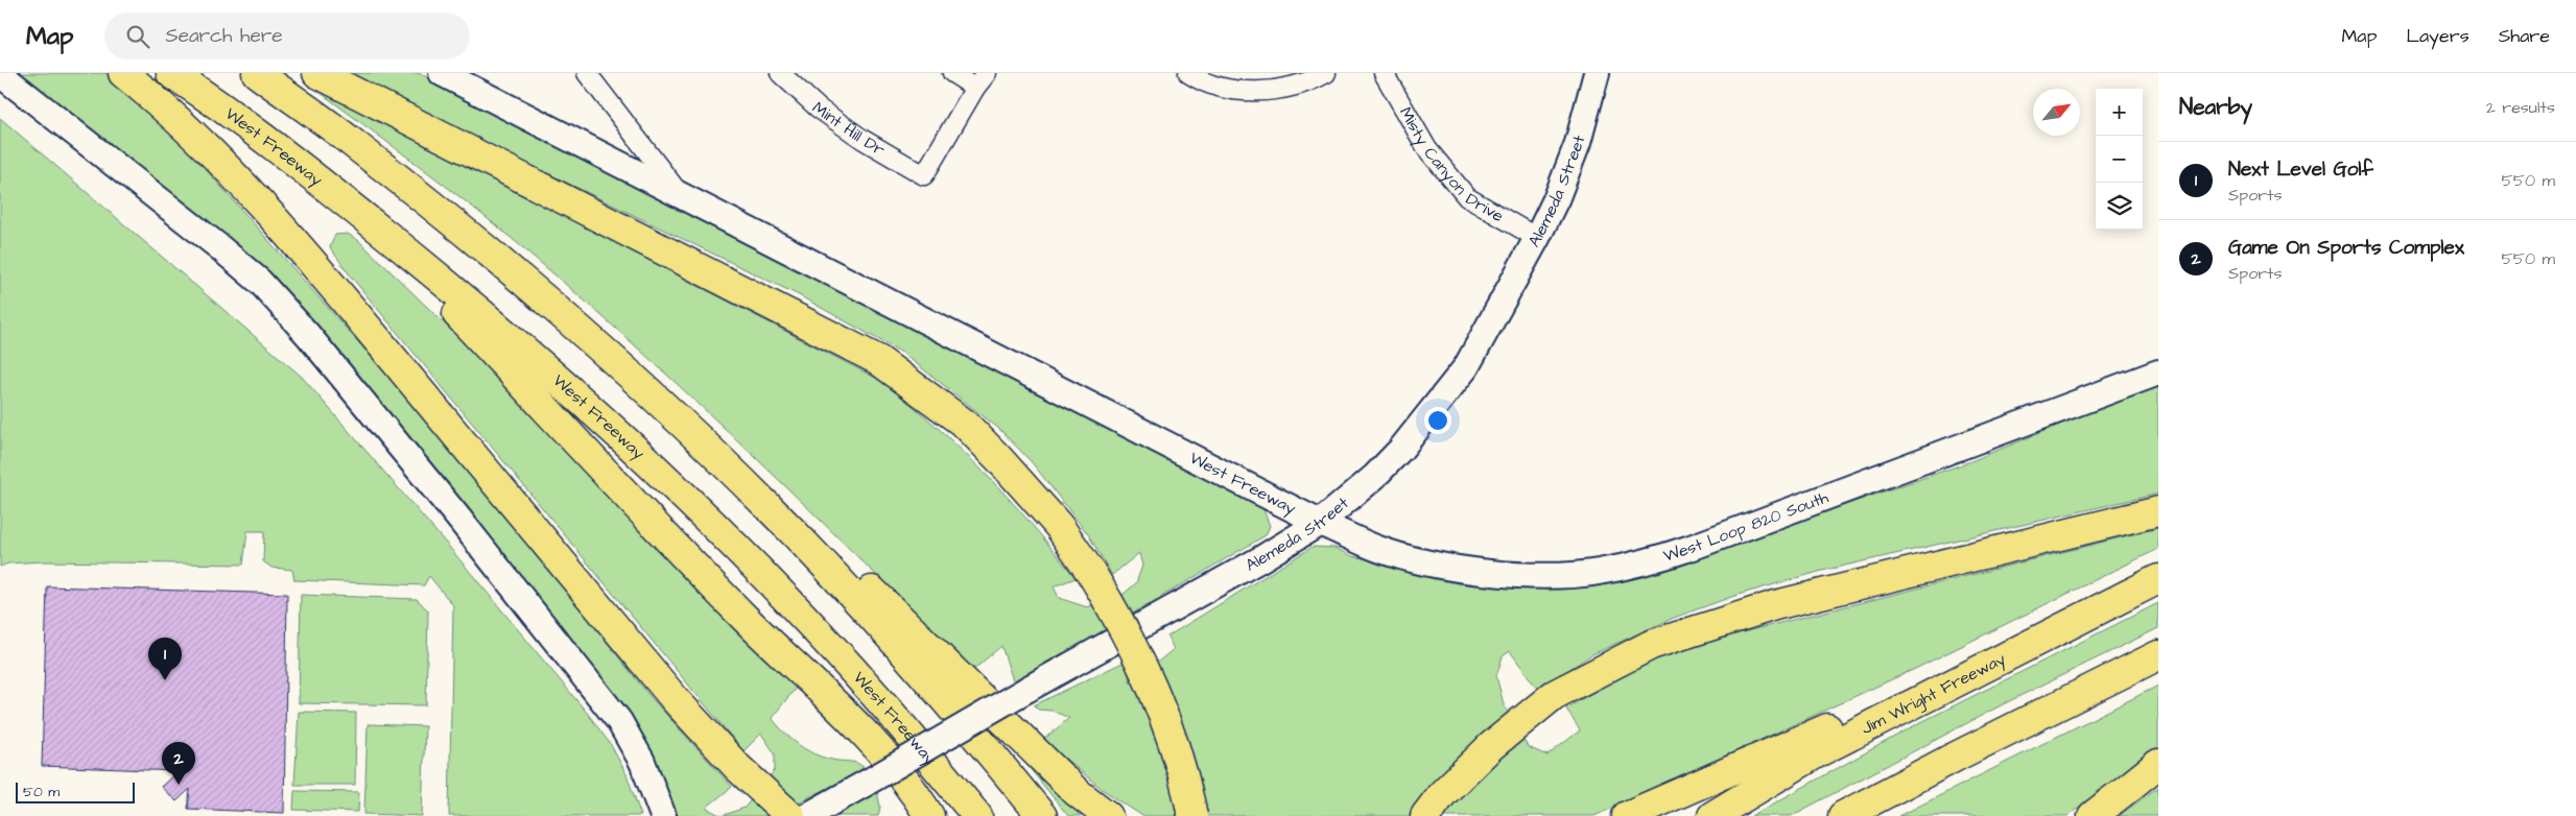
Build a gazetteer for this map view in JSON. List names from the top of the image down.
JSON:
{
  "streets": {
    "highway": ["West Freeway", "Jim Wright Freeway"],
    "main road": ["Alemeda Street", "West Loop 820 South"],
    "street": ["Mint Hill Dr", "Misty Canyon Drive"]
  },
  "crossings": [
    ["West Freeway", "Alemeda Street"],
    ["West Freeway", "West Loop 820 South"],
    ["Misty Canyon Drive", "Alemeda Street"],
    ["Alemeda Street", "West Loop 820 South"]
  ],
  "scale_bar": "50 m",
  "north": "top right",
  "page": {
    "header": "Map",
    "search": "Search here",
    "nav": ["Map", "Layers", "Share"],
    "heading": ["Nearby", "2 results"],
    "map_buttons": ["+", "−"],
    "list": [
      {
        "mark": "1",
        "name": "Next Level Golf",
        "note": "Sports",
        "value": "550 m"
      },
      {
        "mark": "2",
        "name": "Game On Sports Complex",
        "note": "Sports",
        "value": "550 m"
      }
    ],
    "pins": ["1", "2"],
    "scale": "50 m"
  }
}
